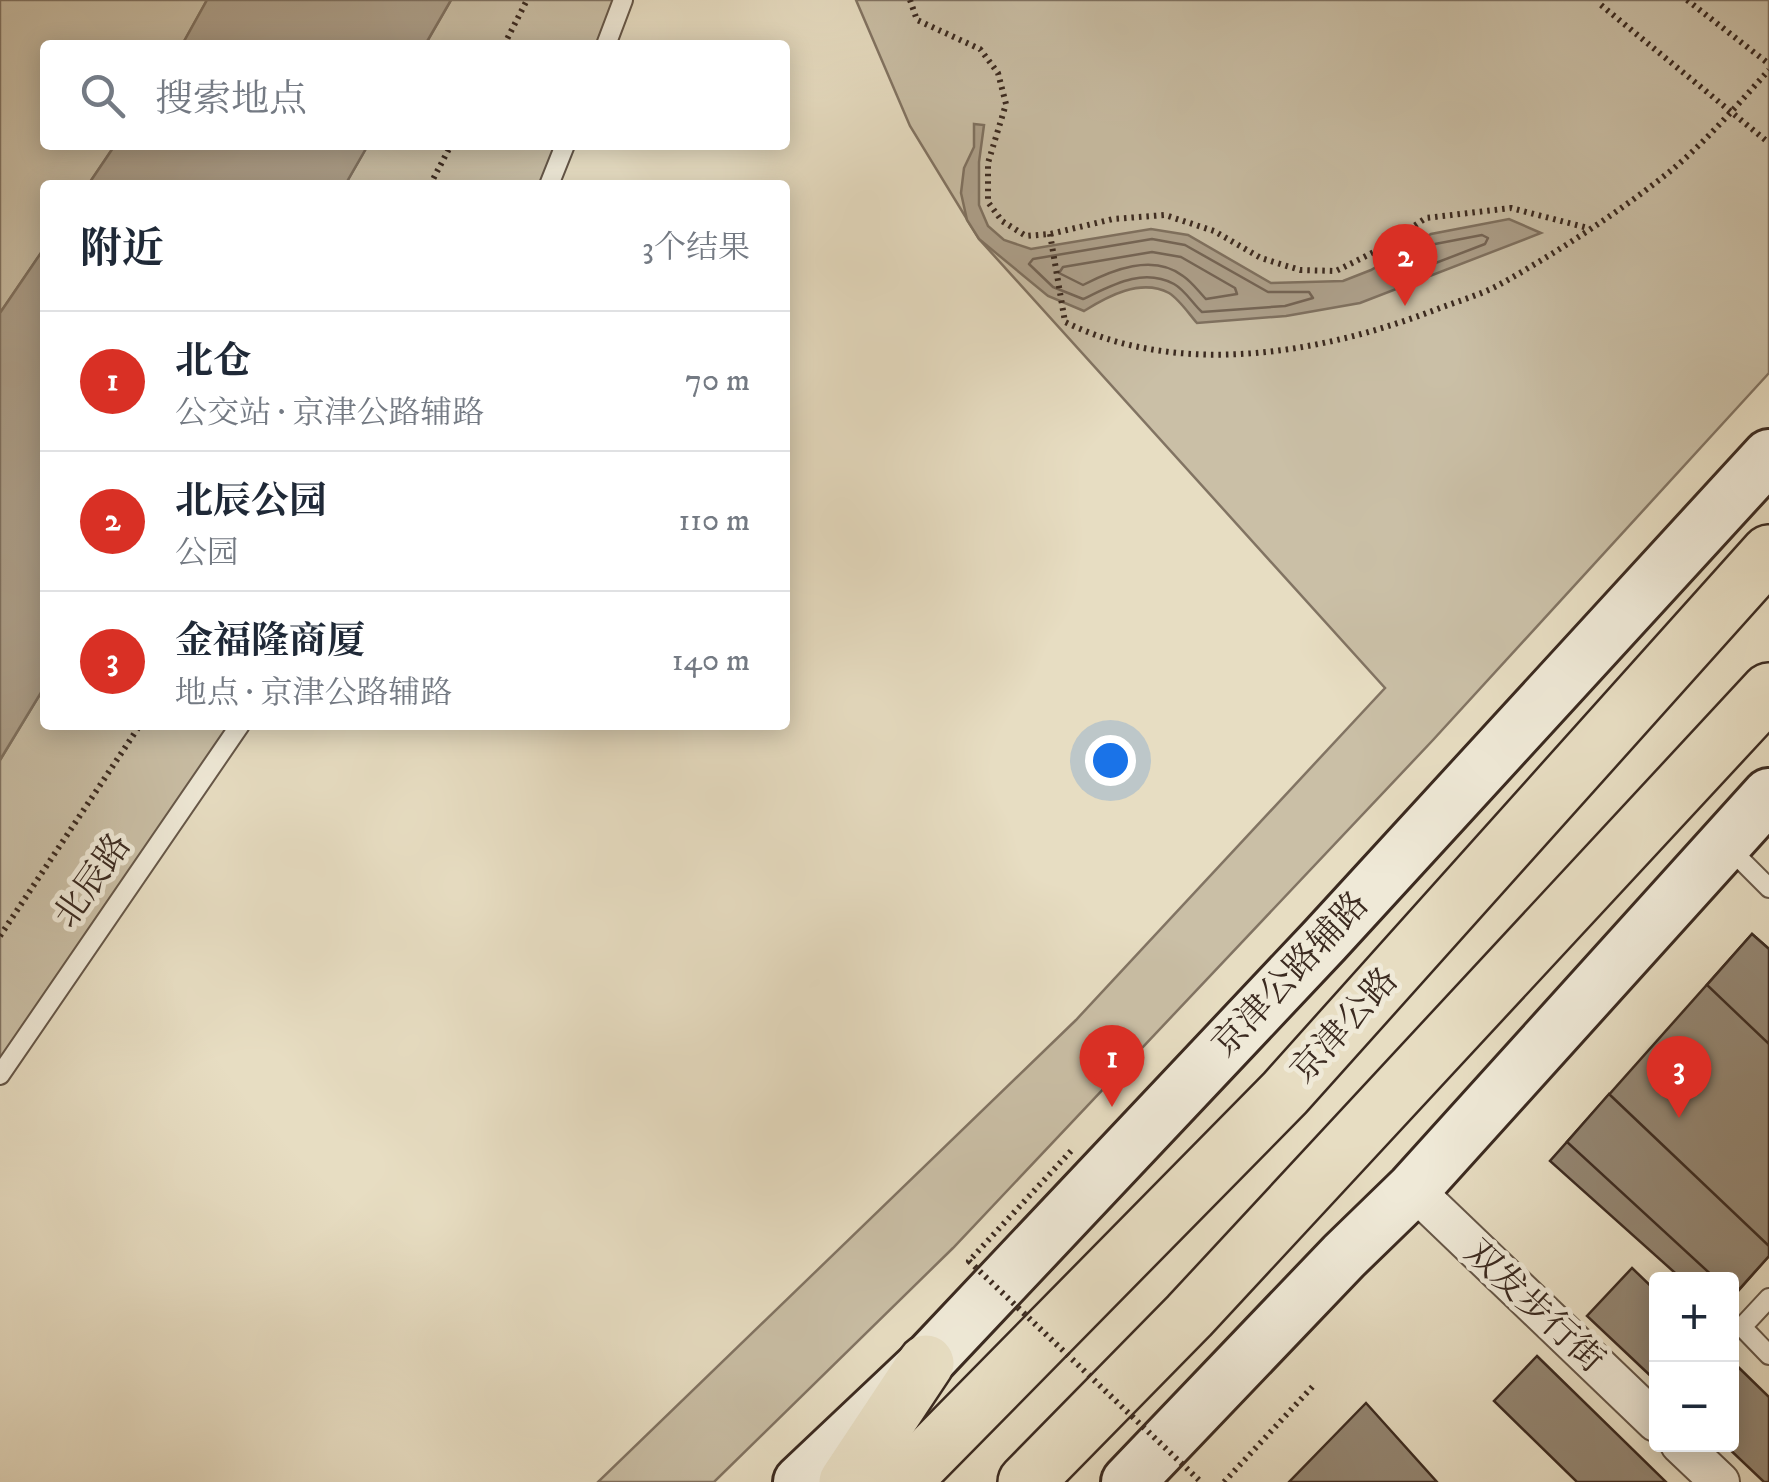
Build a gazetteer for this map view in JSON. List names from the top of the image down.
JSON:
{
  "streets": {
    "highway": ["京津公路"],
    "main road": ["京津公路辅路"],
    "street": ["双发步行街"],
    "lane": ["北辰路"]
  },
  "page": {
    "search": "搜索地点",
    "heading": ["附近", "3个结果"],
    "pins": ["2", "1", "3"],
    "list": [
      {
        "mark": "1",
        "name": "北仓",
        "note": "公交站 · 京津公路辅路",
        "value": "70 m"
      },
      {
        "mark": "2",
        "name": "北辰公园",
        "note": "公园",
        "value": "110 m"
      },
      {
        "mark": "3",
        "name": "金福隆商厦",
        "note": "地点 · 京津公路辅路",
        "value": "140 m"
      }
    ],
    "map_buttons": ["+", "−"]
  }
}
